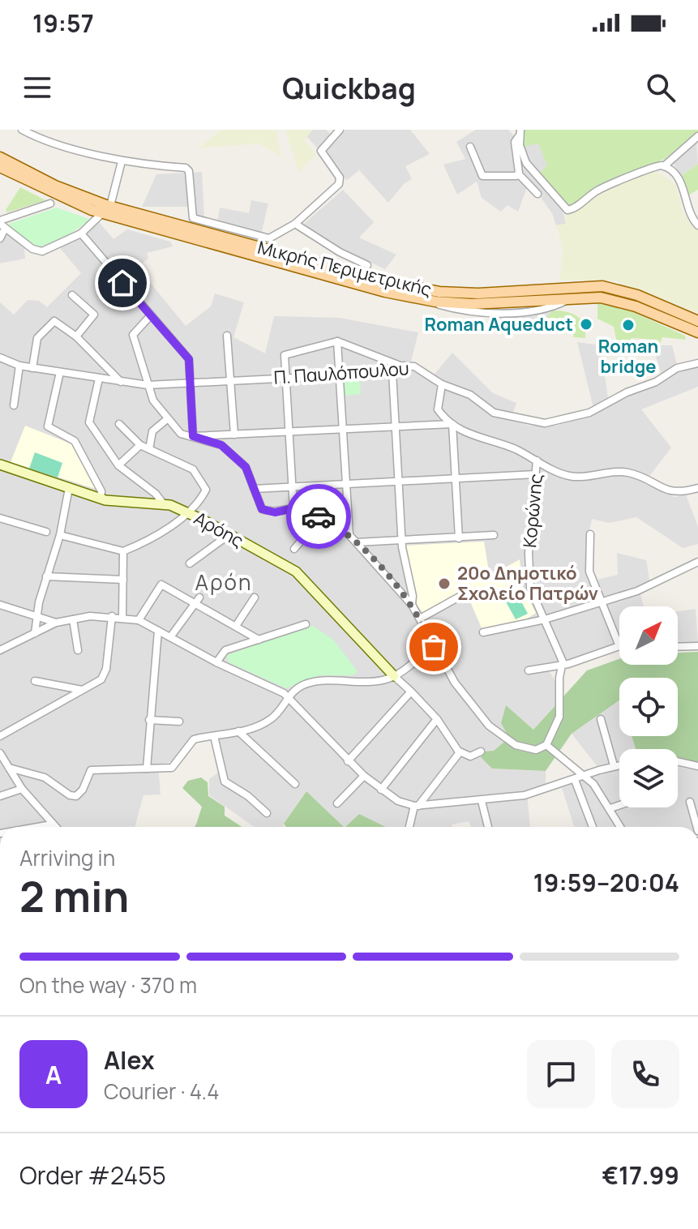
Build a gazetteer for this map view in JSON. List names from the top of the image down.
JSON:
{
  "streets": {
    "main road": ["Μικρής Περιμετρικής"],
    "street": ["Π. Παυλόπουλου", "Κορώνης", "Αρόης"]
  },
  "districts": ["Αρόη"],
  "places": ["Roman Aqueduct", "Roman bridge", "20ο Δημοτικό Σχολείο Πατρών"],
  "north": "top right",
  "page": {
    "status": "19:57",
    "header": "Quickbag",
    "heading": ["2 min", "Arriving in", "19:59–20:04"],
    "panel": [
      "Alex",
      "Courier · 4.4",
      "Order #2455",
      "€17.99"
    ],
    "bar": "On the way · 370 m",
    "round": "A"
  }
}
